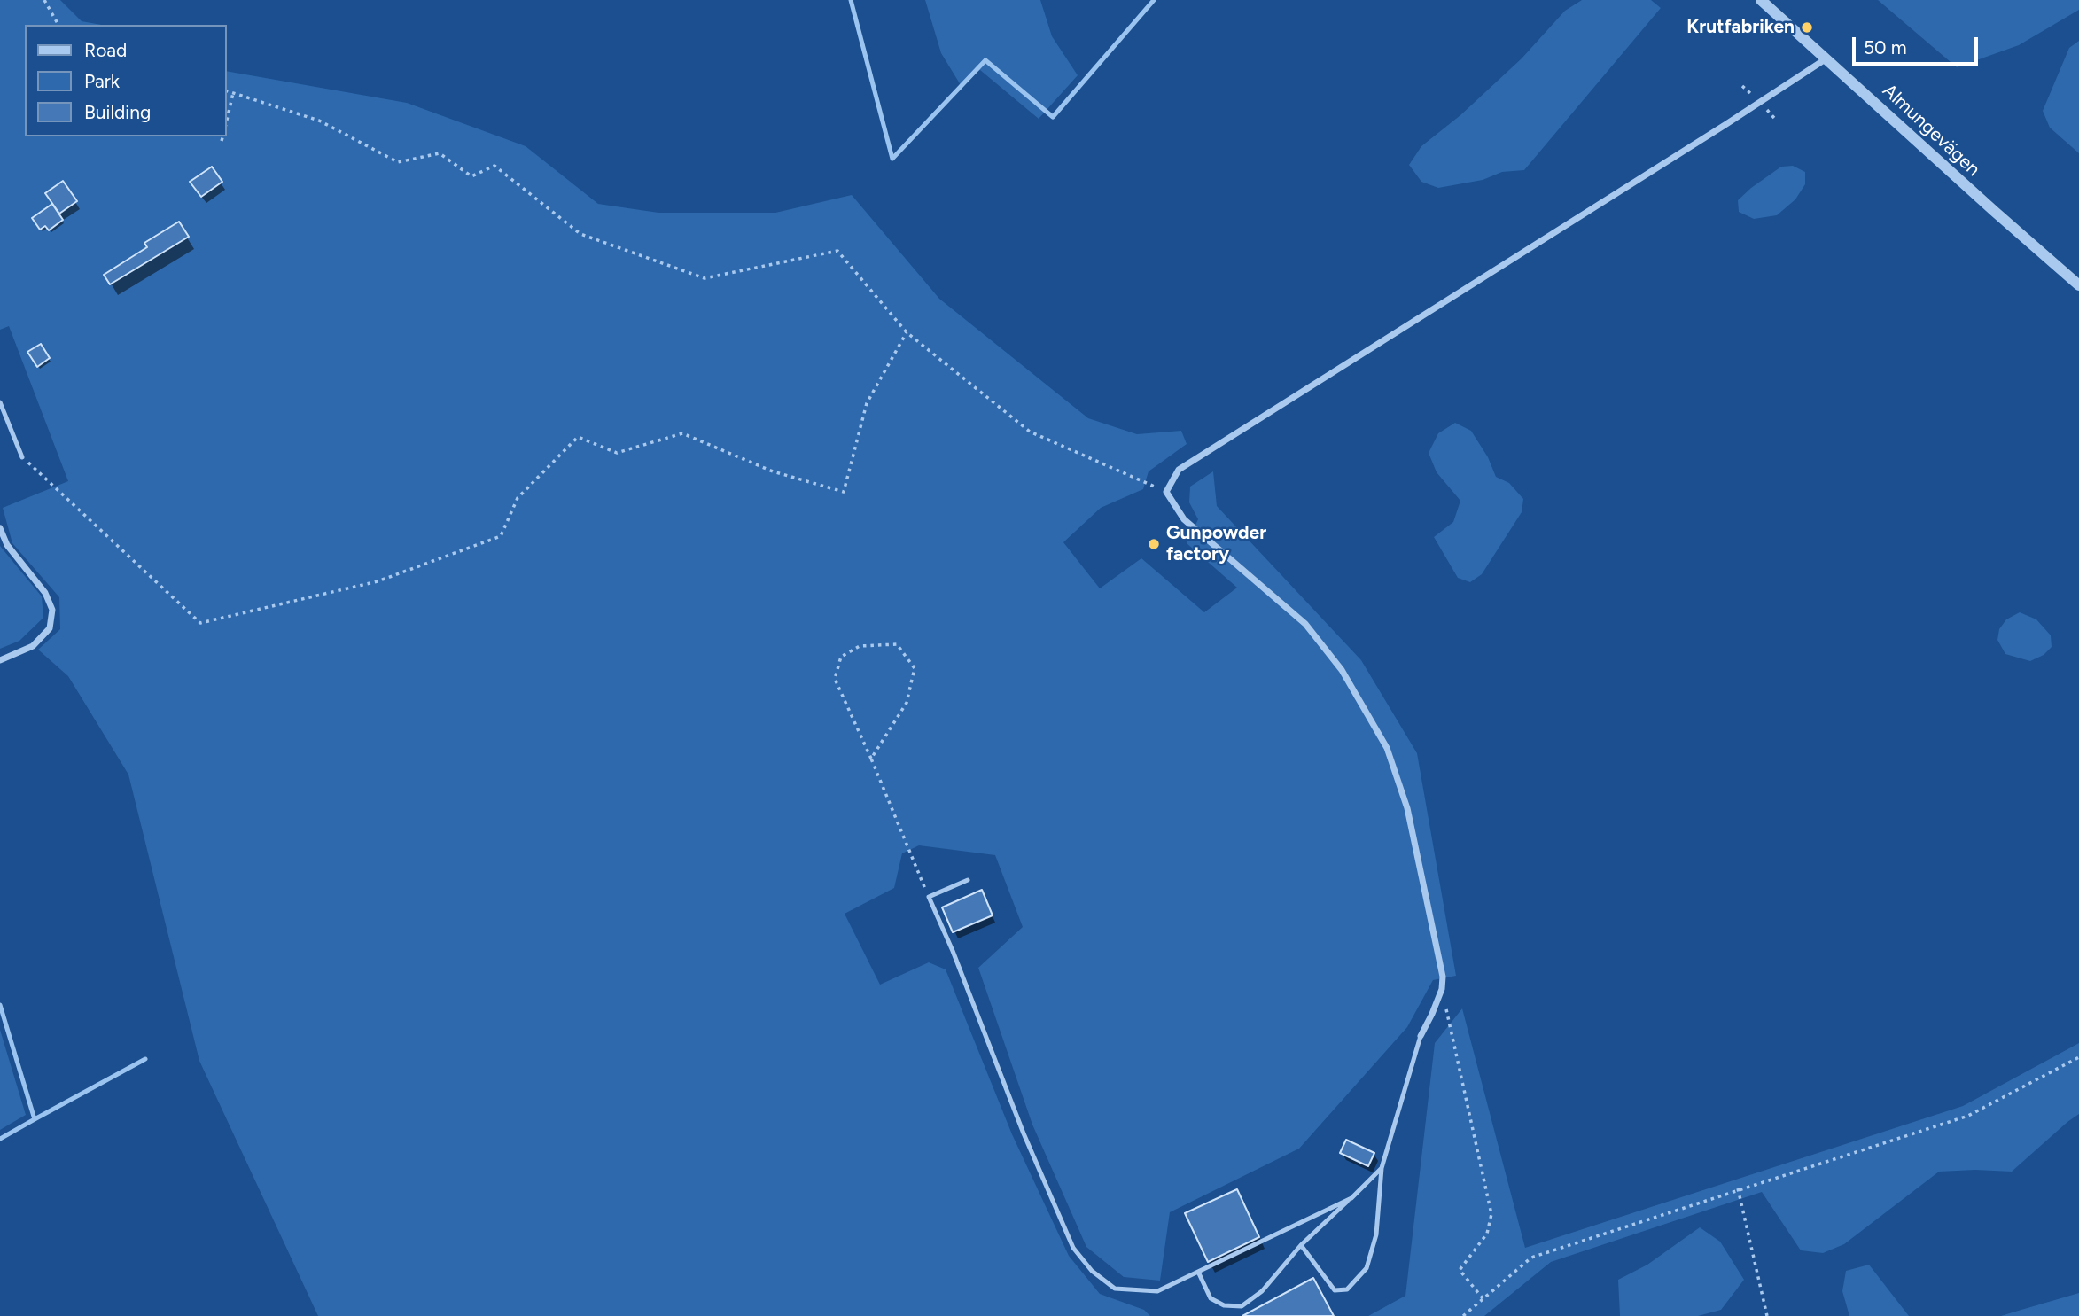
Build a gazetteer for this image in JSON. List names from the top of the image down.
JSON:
{
  "streets": {
    "street": ["Almungevägen"]
  },
  "places": ["Krutfabriken", "Gunpowder factory"],
  "legend": ["Road", "Park", "Building"],
  "scale_bar": "50 m"
}
